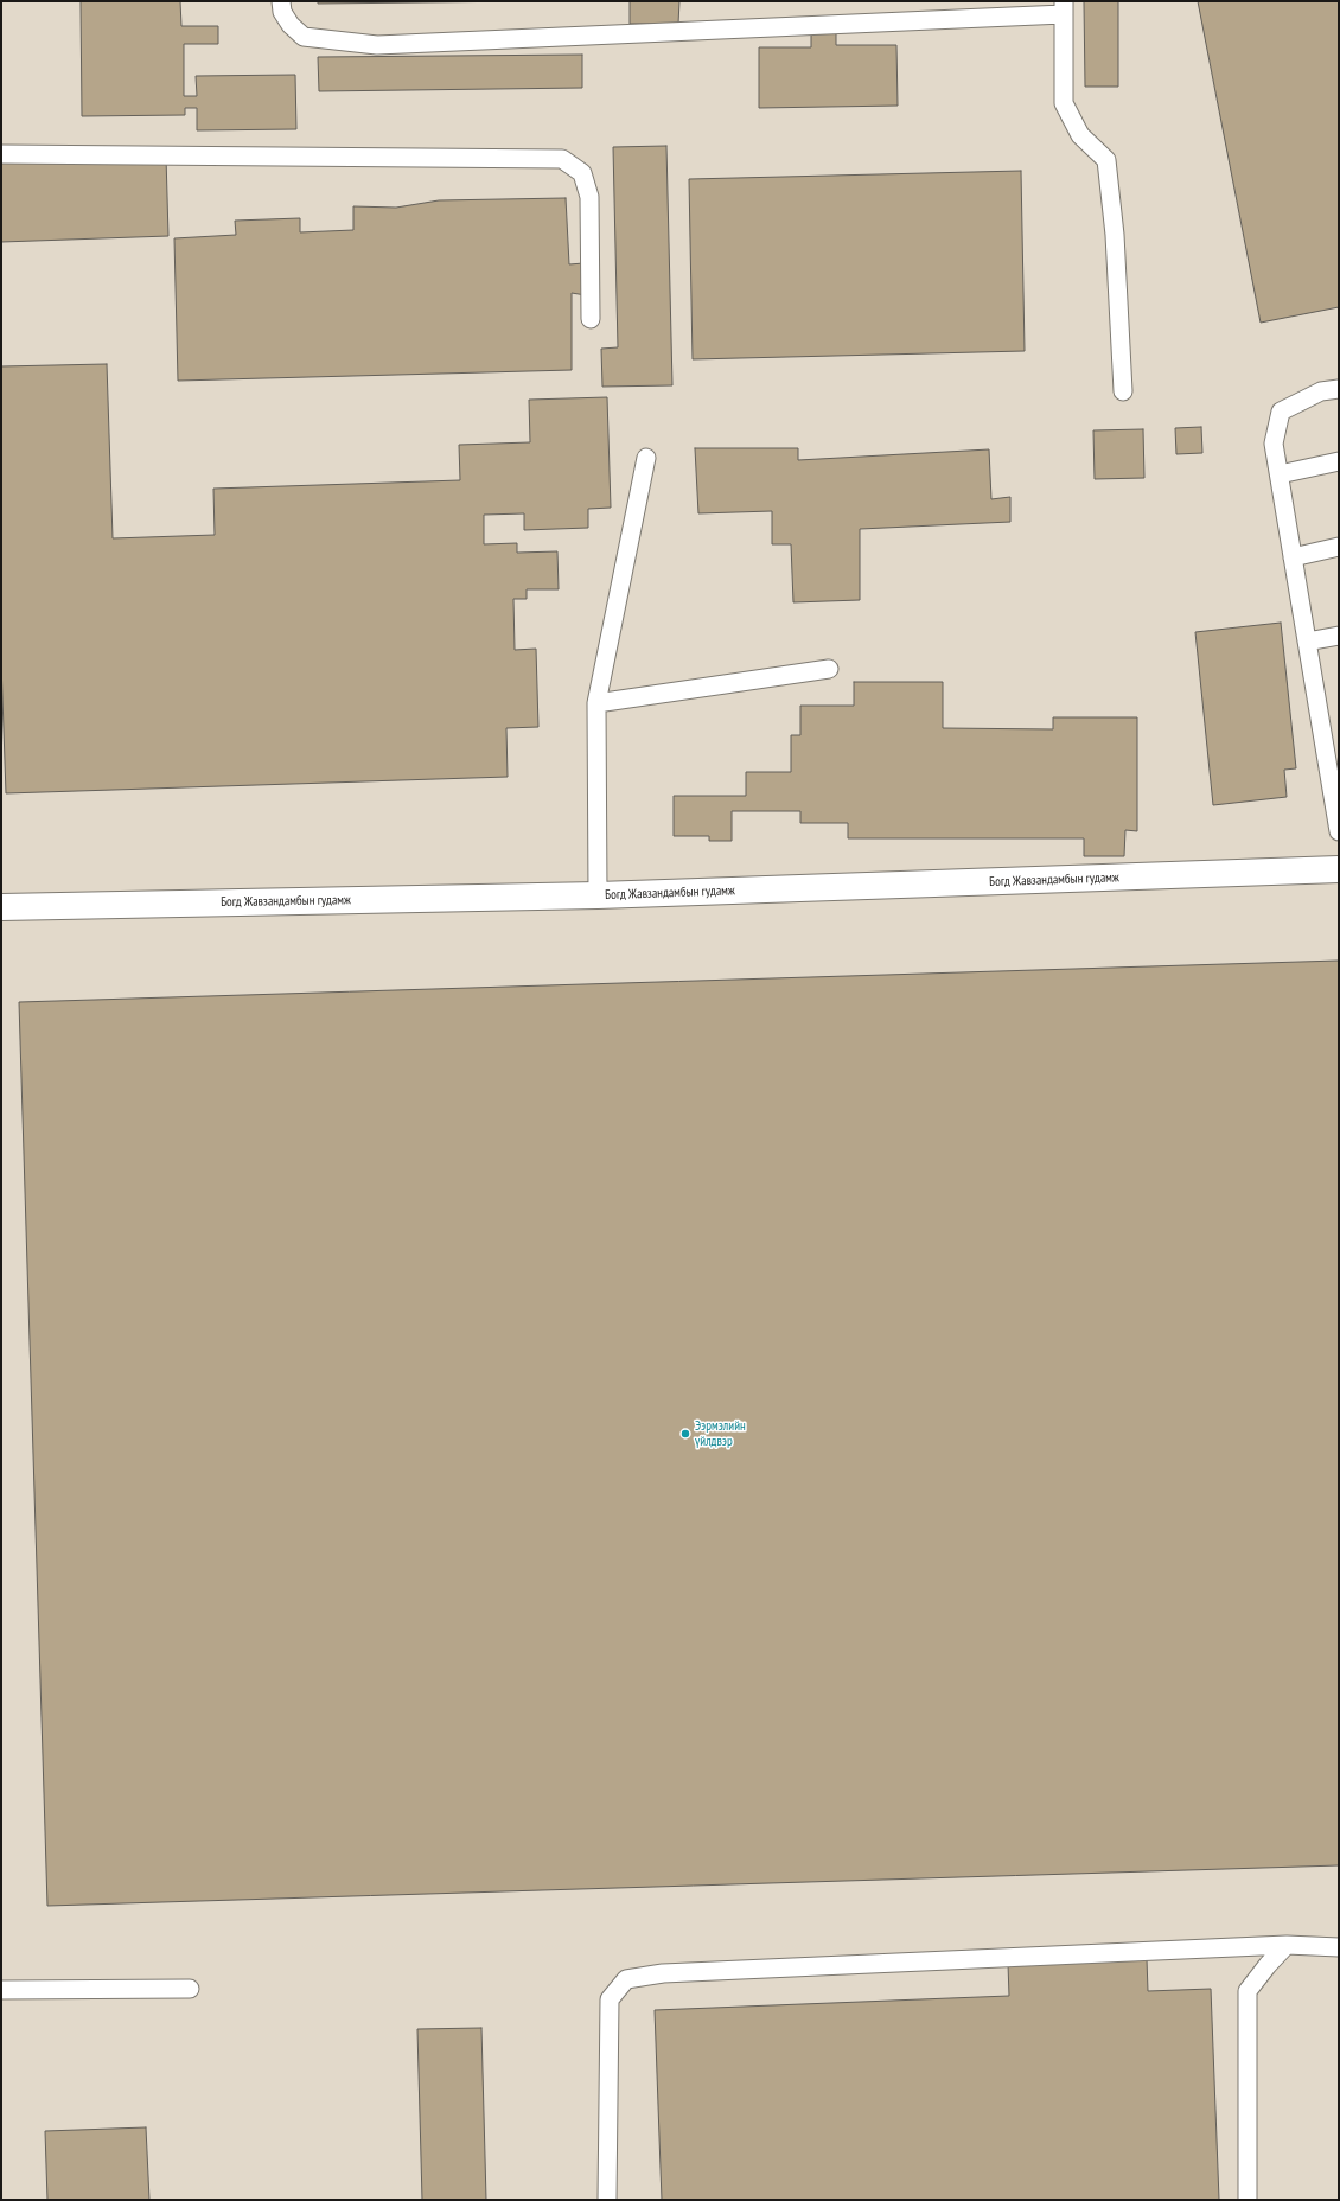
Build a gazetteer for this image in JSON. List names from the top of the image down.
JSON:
{
  "streets": {
    "street": ["Богд Жавзандамбын гудамж"]
  },
  "places": ["Ээрмэлийн үйлдвэр"]
}
